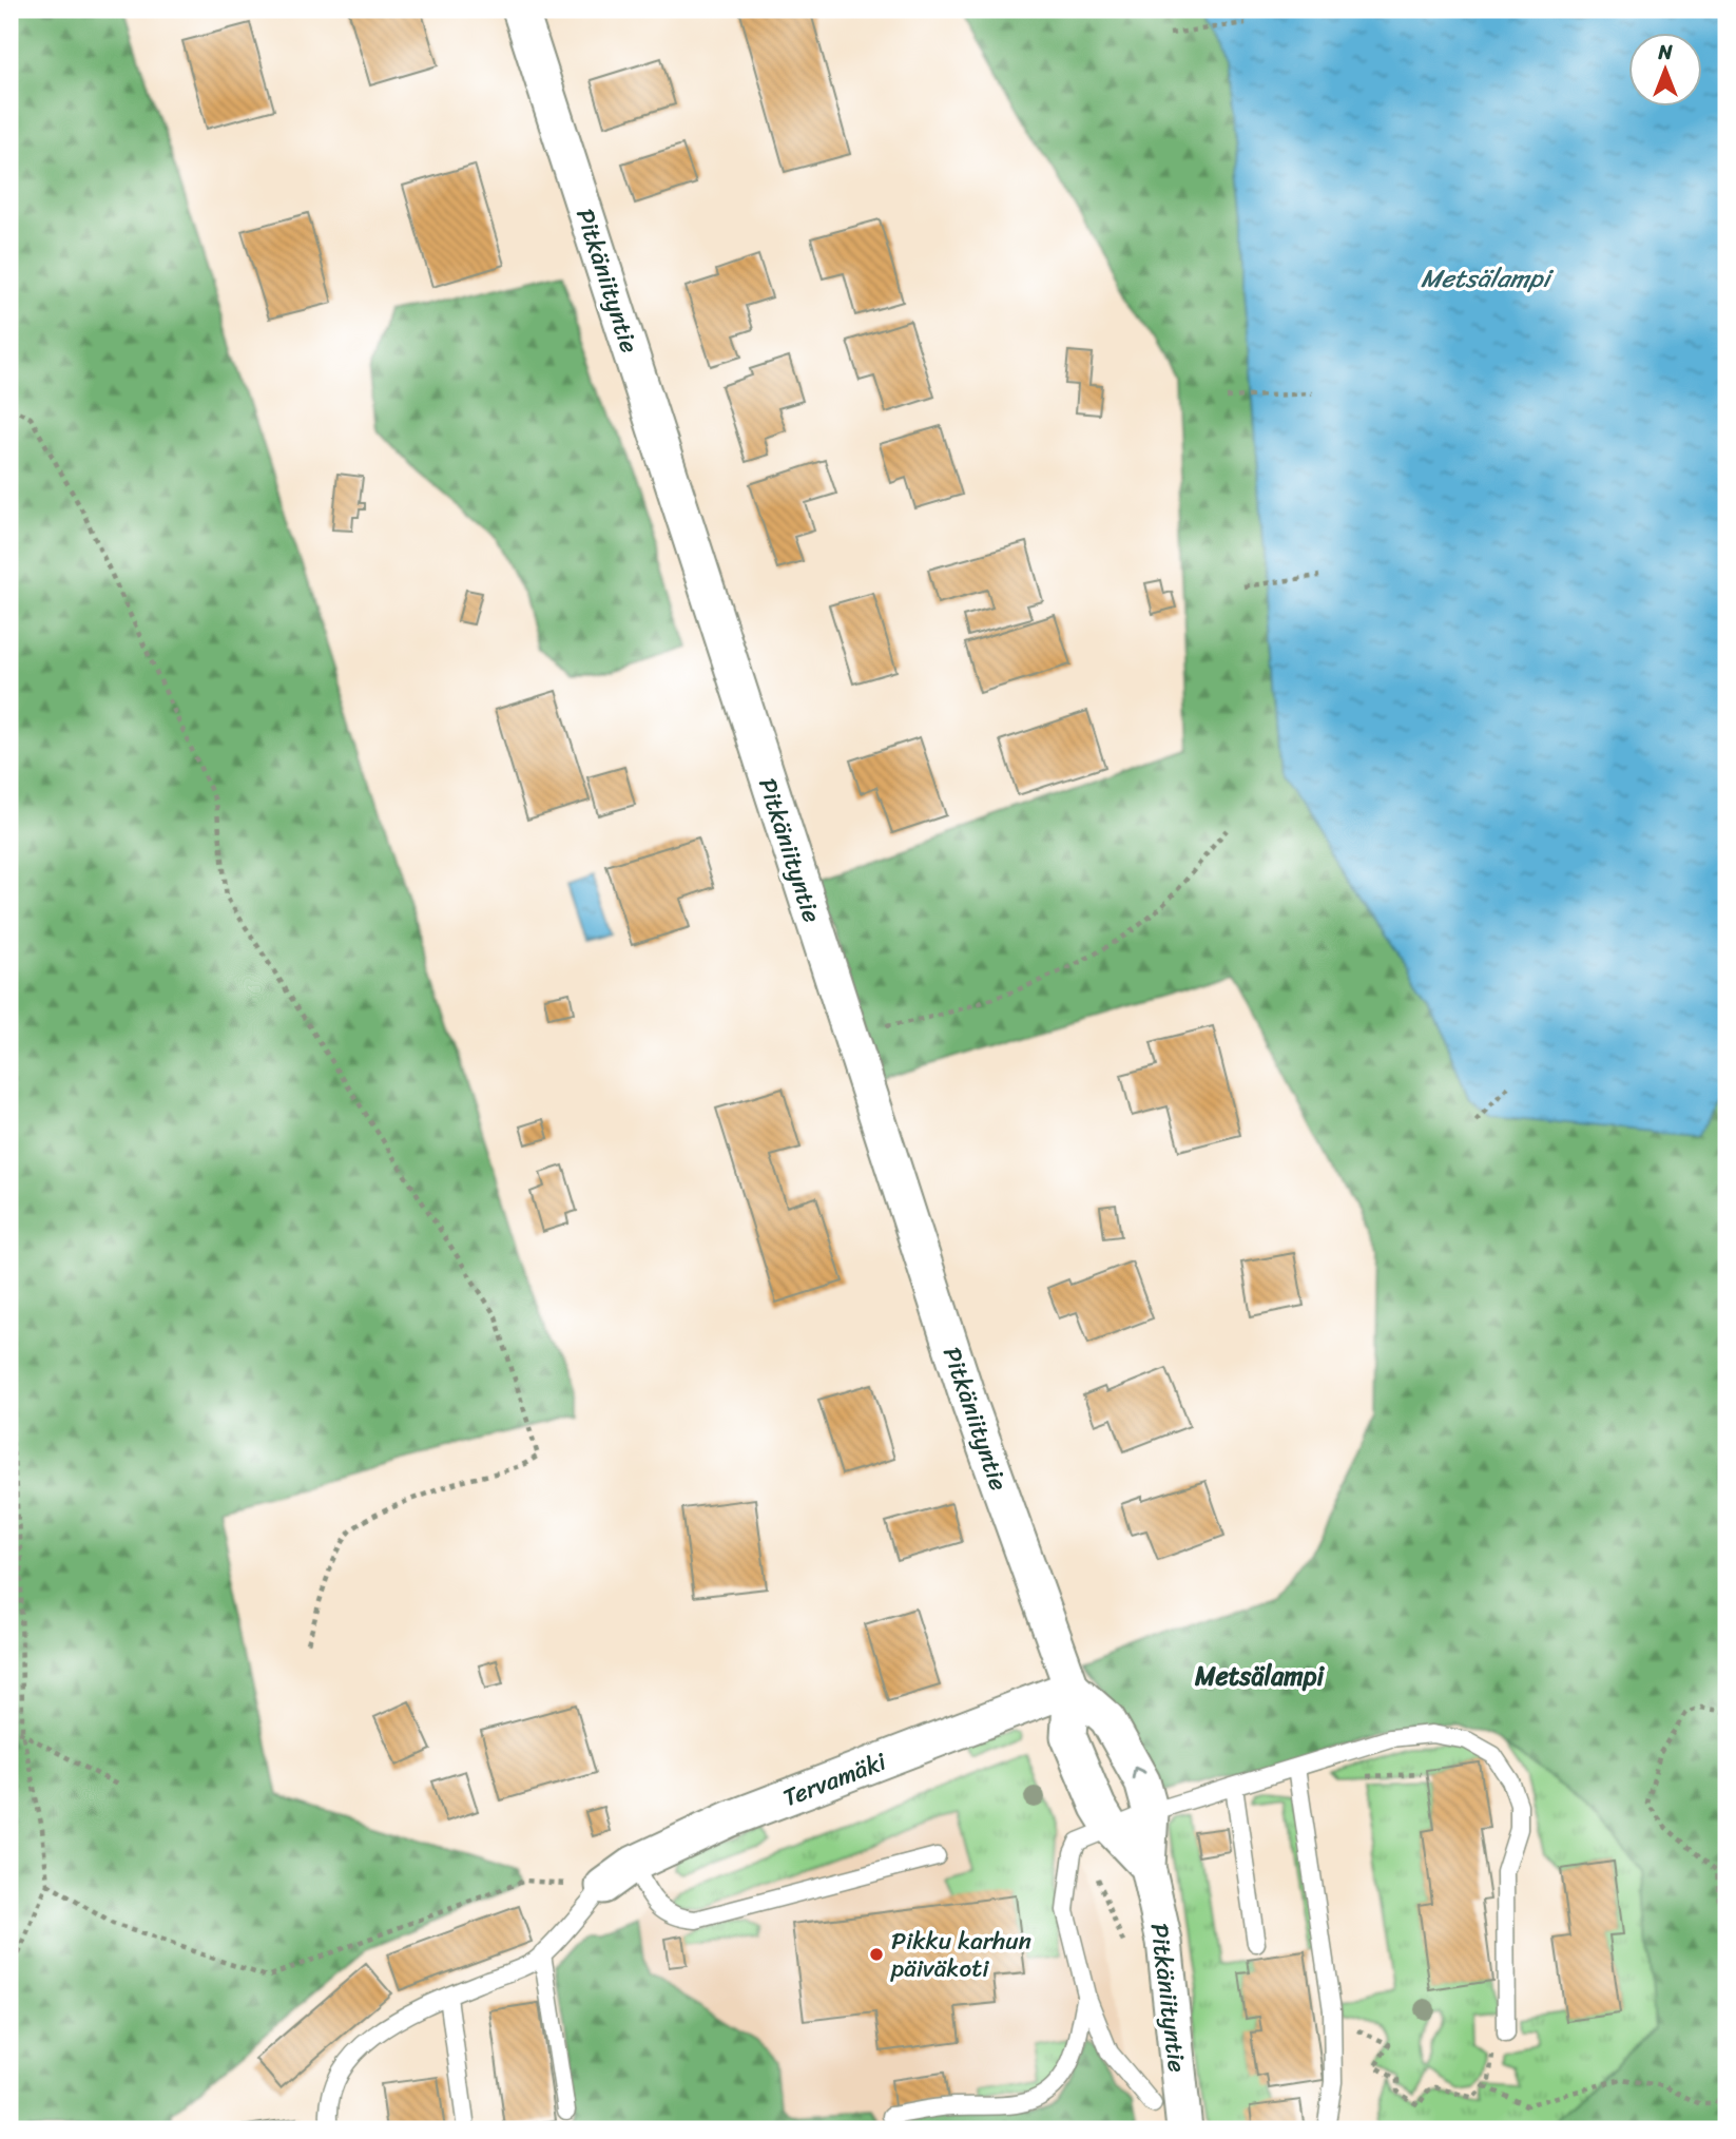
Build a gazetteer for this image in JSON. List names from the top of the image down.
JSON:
{
  "streets": {
    "street": ["Pitkäniityntie", "Tervamäki"]
  },
  "crossings": [
    ["Pitkäniityntie", "Tervamäki"]
  ],
  "districts": ["Metsälampi"],
  "water": ["Metsälampi"],
  "places": ["Pikku karhun päiväkoti"],
  "north": "top"
}
